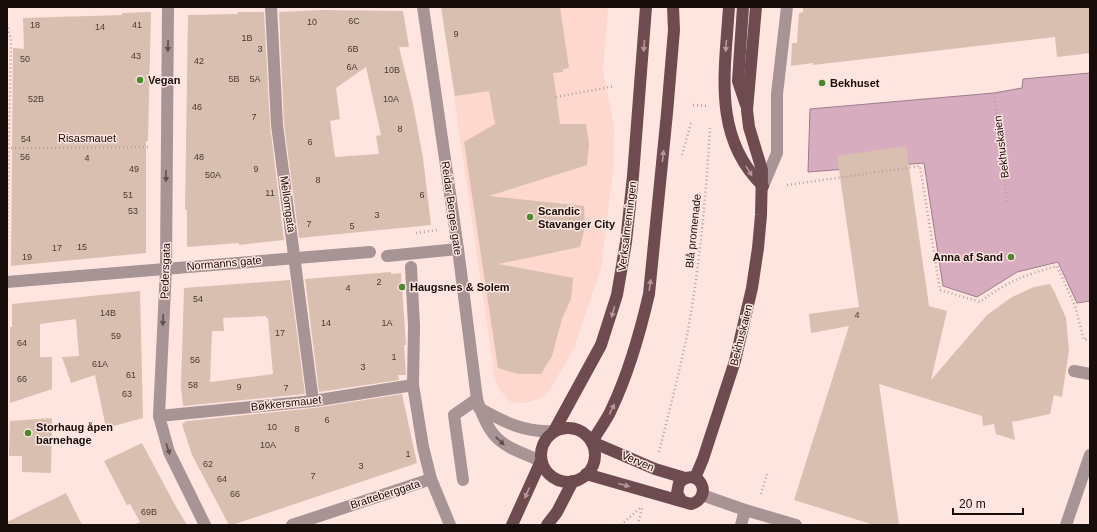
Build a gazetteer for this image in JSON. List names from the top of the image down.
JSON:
{
  "streets": {
    "main road": ["Bekhuskaien", "Verksalmenningen", "Verven"],
    "street": [
      "Mellomgata",
      "Reidar Berges gate",
      "Normanns gate",
      "Pedersgata",
      "Bøkkersmauet",
      "Bratteberggata"
    ],
    "path": ["Risasmauet", "Blå promenade"]
  },
  "crossings": [
    ["Risasmauet", "Pedersgata"],
    ["Bekhuskaien", "Verven"],
    ["Mellomgata", "Normanns gate"],
    ["Mellomgata", "Bøkkersmauet"],
    ["Reidar Berges gate", "Verksalmenningen"],
    ["Reidar Berges gate", "Verven"],
    ["Verksalmenningen", "Verven"],
    ["Normanns gate", "Pedersgata"],
    ["Pedersgata", "Bøkkersmauet"]
  ],
  "one_way": ["Pedersgata"],
  "places": [
    "Vegan",
    "Bekhuset",
    "Scandic Stavanger City",
    "Anna af Sand",
    "Haugsnes & Solem",
    "Storhaug åpen barnehage"
  ],
  "house_numbers": [
    "6C",
    "10",
    "18",
    "41",
    "14",
    "9",
    "1B",
    "3",
    "6B",
    "43",
    "50",
    "42",
    "6A",
    "10B",
    "5B",
    "5A",
    "52B",
    "10A",
    "46",
    "7",
    "8",
    "54",
    "6",
    "56",
    "48",
    "4",
    "49",
    "9",
    "50A",
    "8",
    "11",
    "51",
    "6",
    "53",
    "3",
    "7",
    "5",
    "15",
    "17",
    "19",
    "2",
    "4",
    "54",
    "14B",
    "4",
    "14",
    "1A",
    "17",
    "59",
    "64",
    "1",
    "56",
    "61A",
    "3",
    "61",
    "66",
    "58",
    "9",
    "7",
    "63",
    "6",
    "10",
    "8",
    "10A",
    "1",
    "62",
    "3",
    "7",
    "64",
    "66",
    "69B"
  ],
  "scale_bar": "20 m"
}
